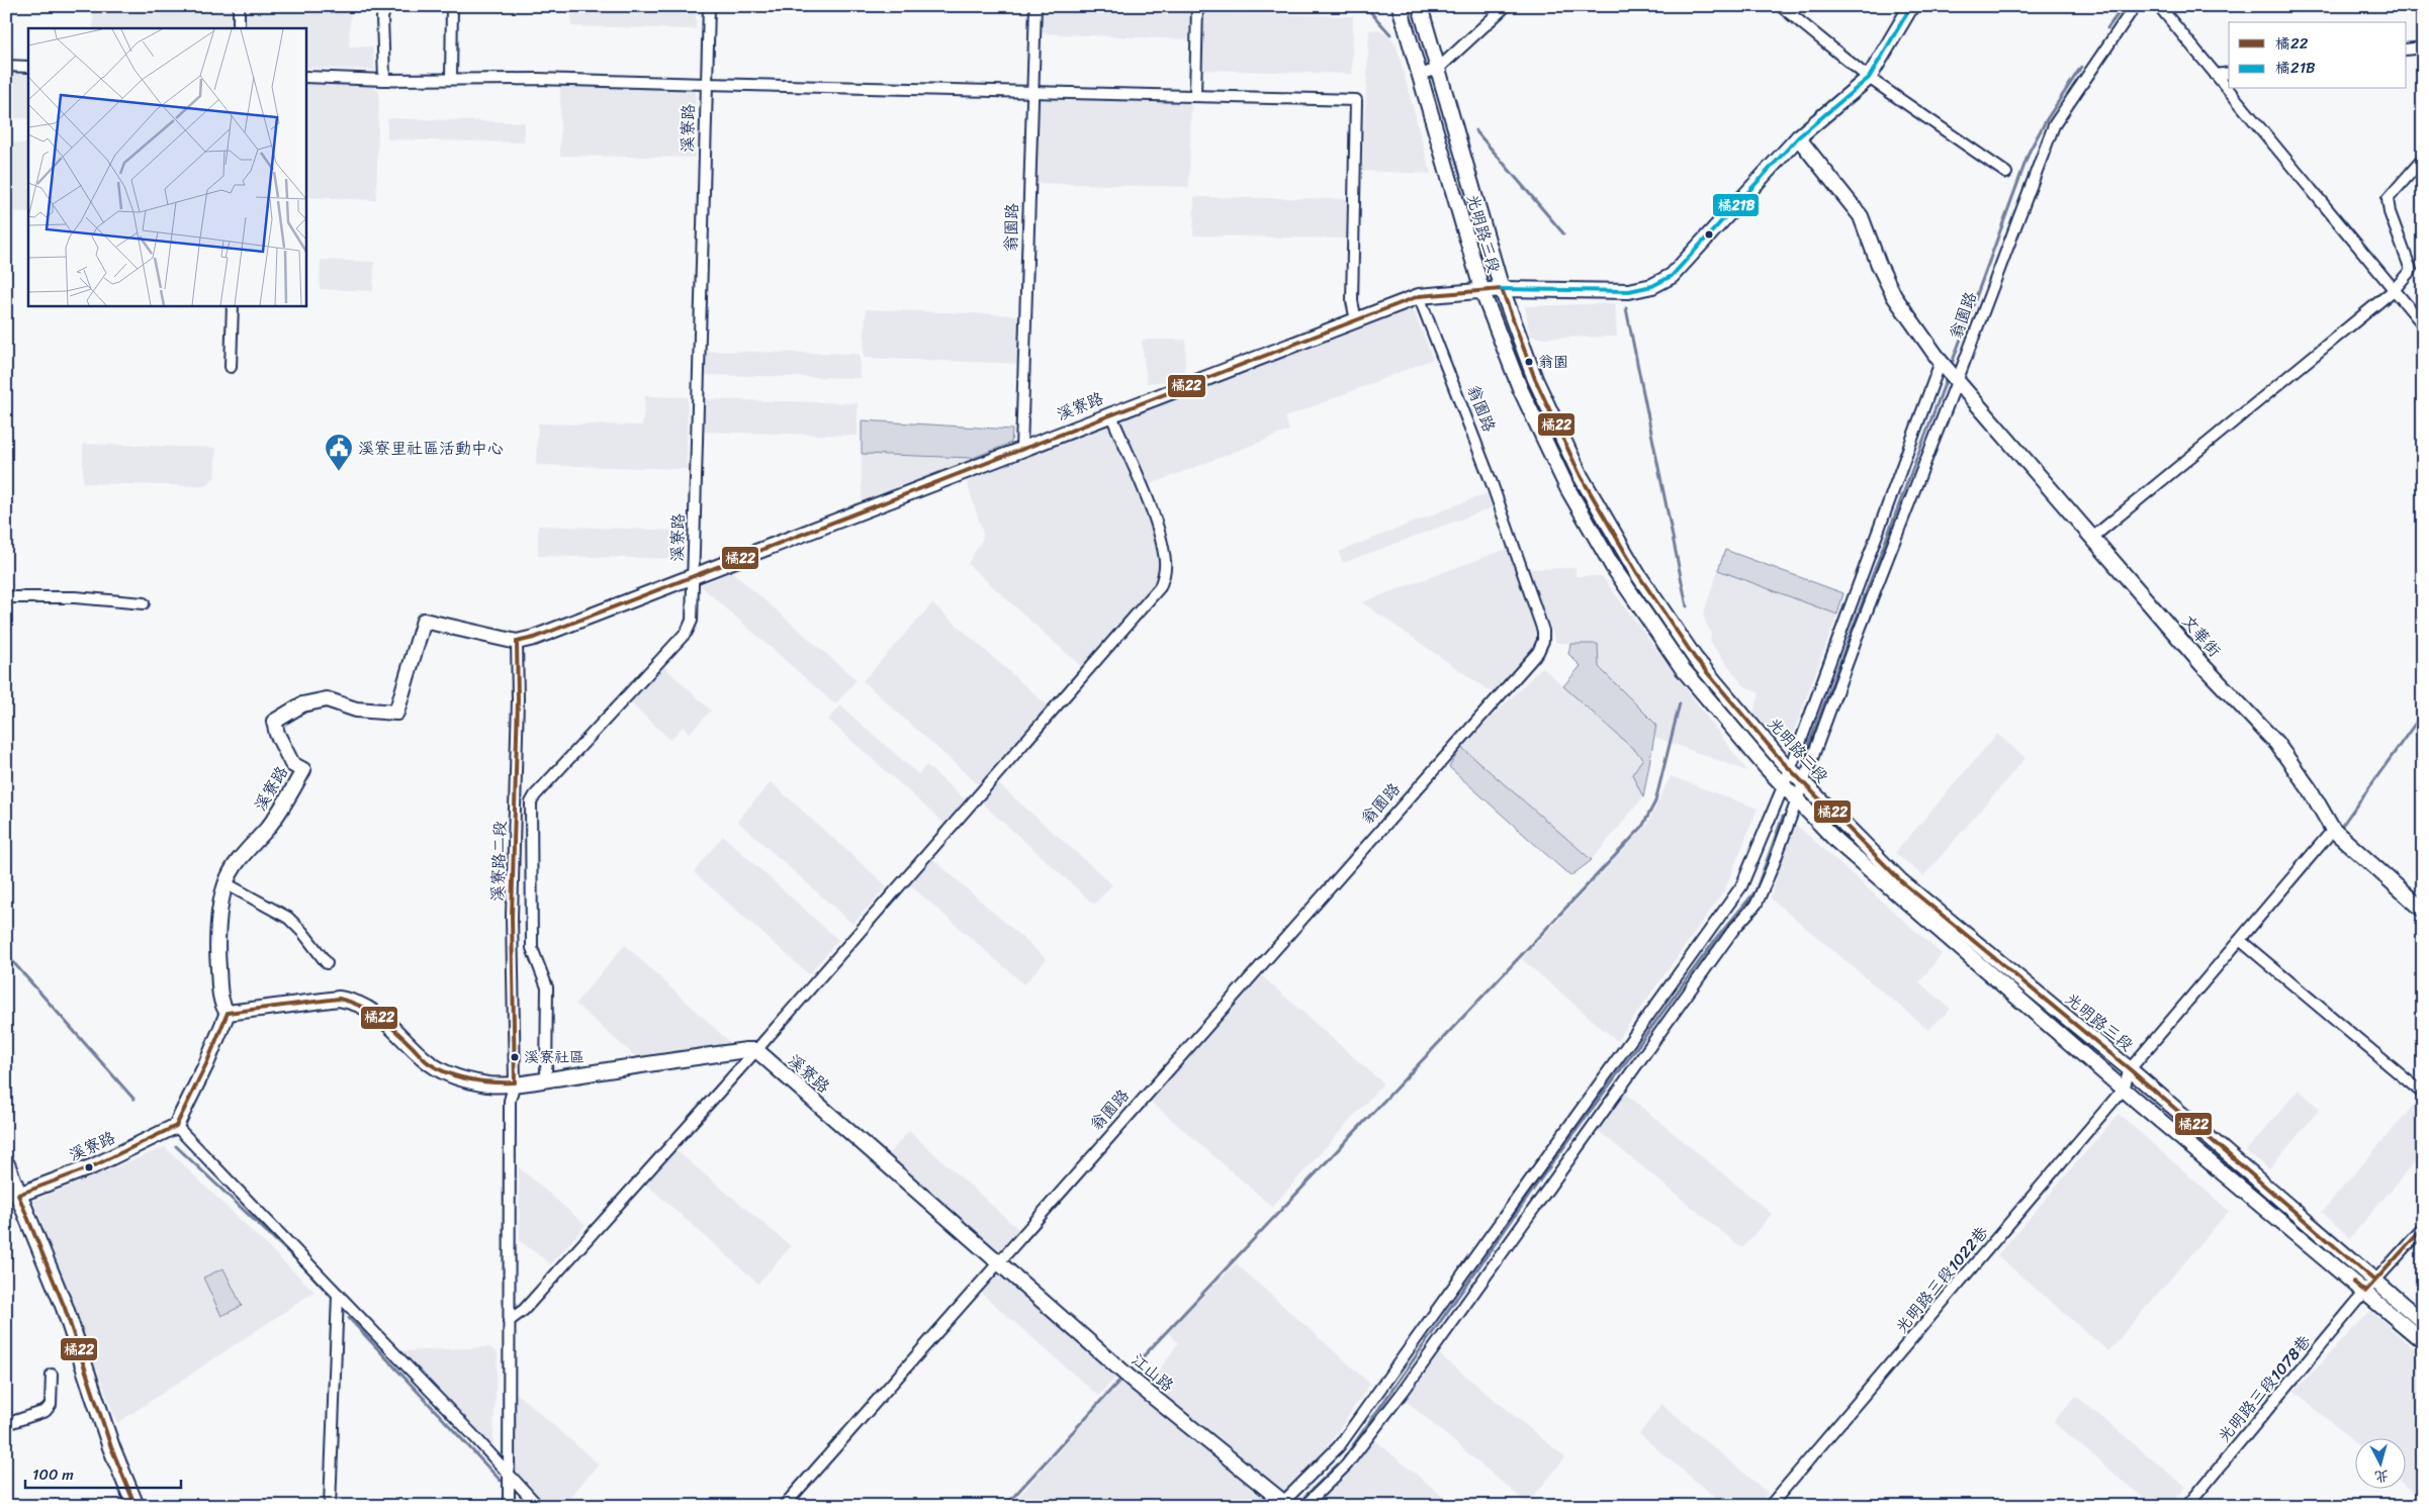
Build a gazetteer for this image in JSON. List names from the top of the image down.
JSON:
{
  "streets": {
    "street": [
      "溪寮路",
      "翁園路",
      "光明路三段",
      "文華街",
      "溪寮路二段",
      "光明路三段1022巷",
      "江山路",
      "光明路三段1078巷"
    ]
  },
  "crossings": [
    ["溪寮路", "翁園路"],
    ["溪寮路", "光明路三段"],
    ["溪寮路", "溪寮路二段"],
    ["溪寮路", "江山路"],
    ["翁園路", "文華街"],
    ["翁園路", "江山路"],
    ["光明路三段", "光明路三段1022巷"],
    ["光明路三段", "光明路三段1078巷"]
  ],
  "places": {
    "other": ["翁園", "溪寮社區"],
    "public building": ["溪寮里社區活動中心"]
  },
  "lines": ["transit line 橘21B", "transit line 橘22"],
  "legend": ["橘22", "橘21B"],
  "scale_bar": "100 m",
  "north": "bottom"
}
